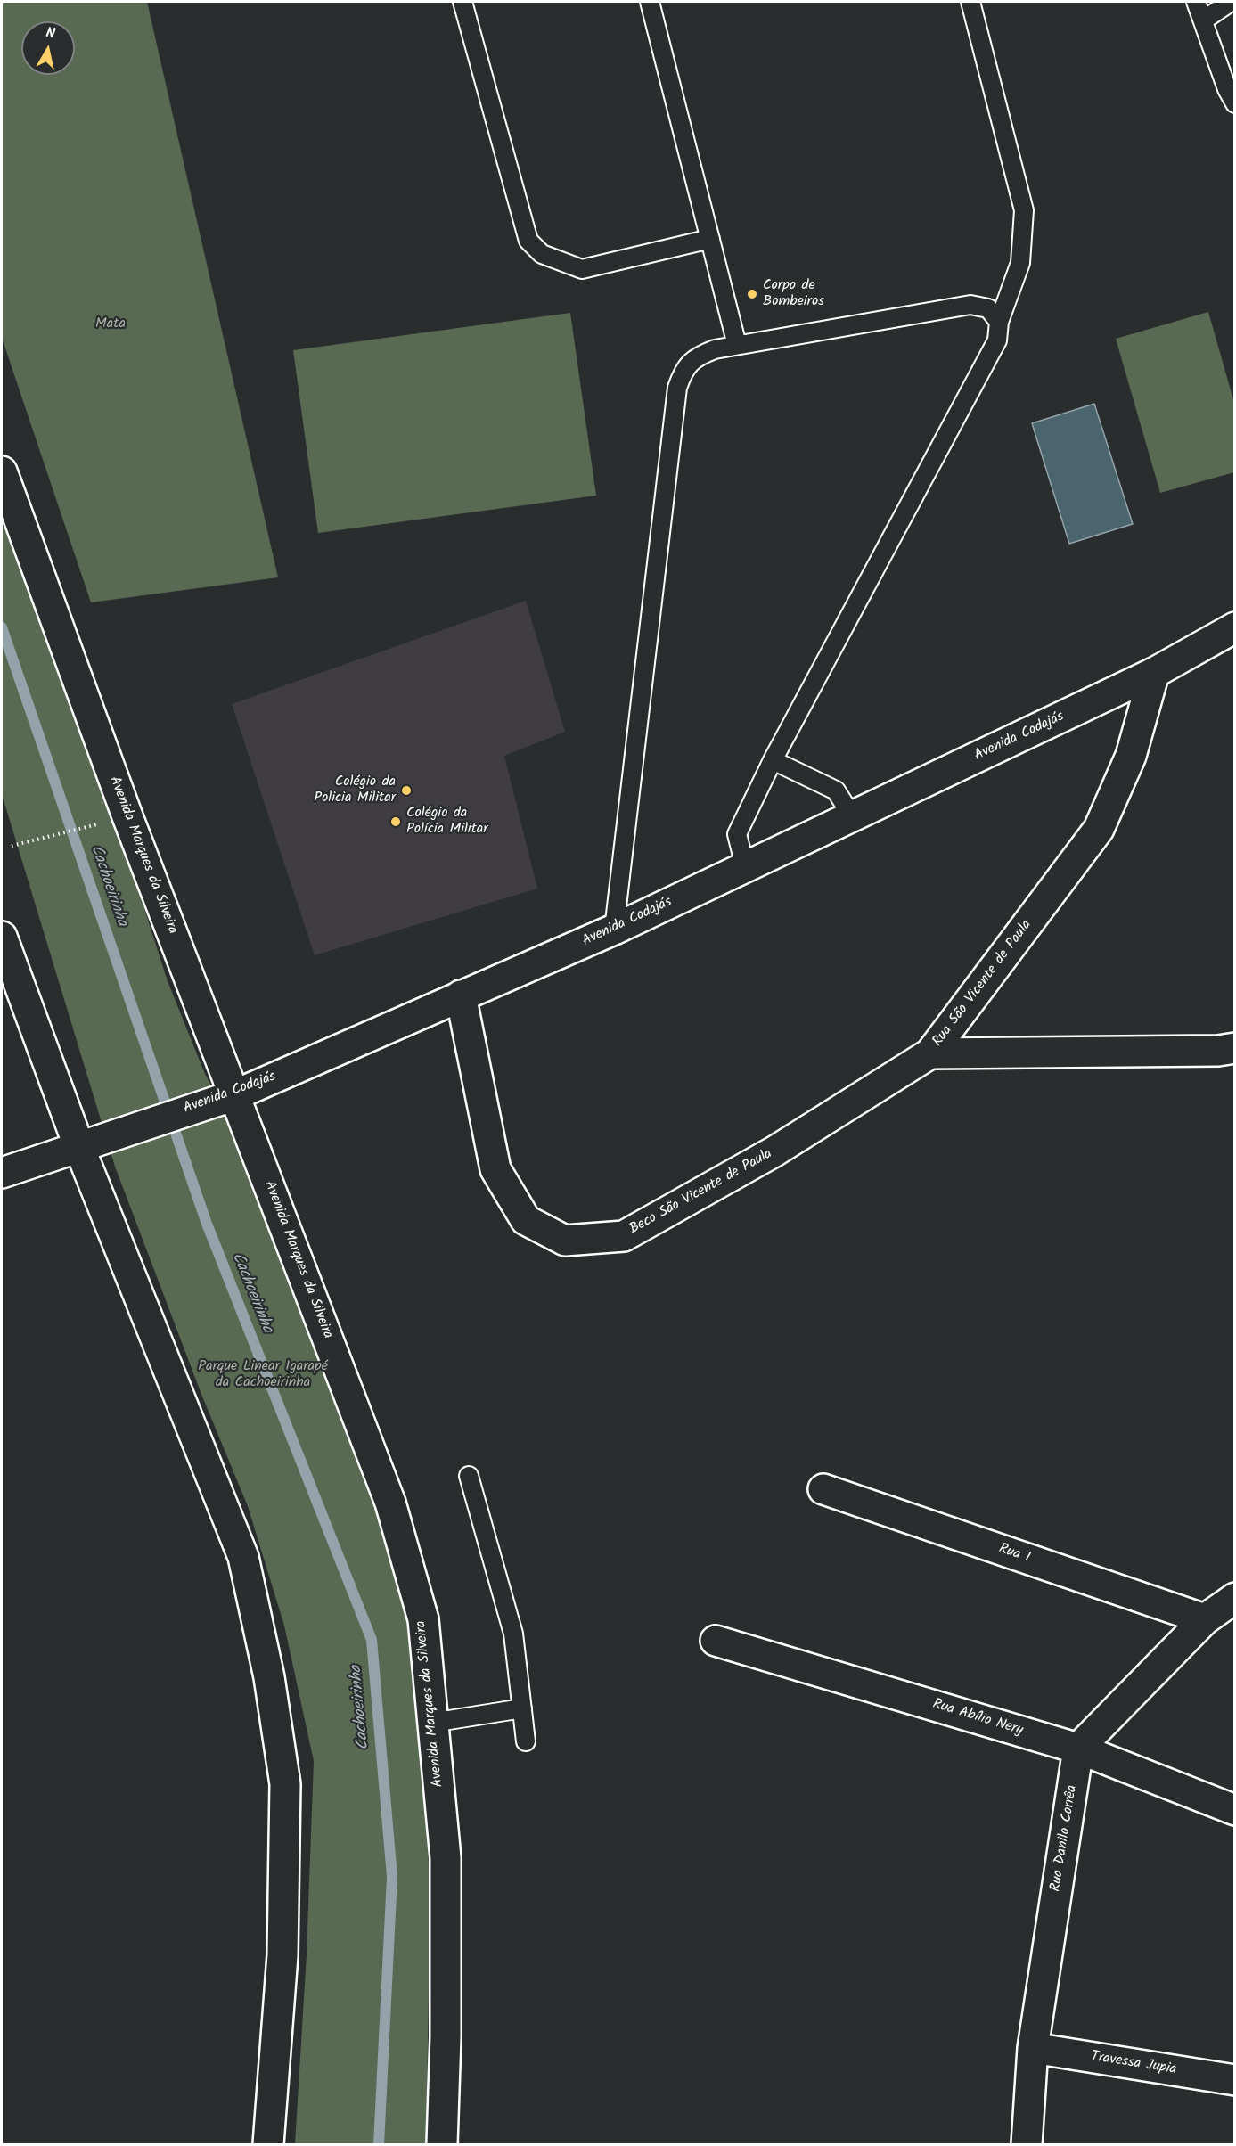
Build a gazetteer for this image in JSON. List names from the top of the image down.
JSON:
{
  "streets": {
    "street": [
      "Avenida Codajás",
      "Avenida Marques da Silveira",
      "Rua São Vicente de Paula",
      "Beco São Vicente de Paula",
      "Rua I",
      "Rua Abílio Nery",
      "Rua Danilo Corrêa",
      "Travessa Jupia"
    ]
  },
  "crossings": [
    ["Avenida Codajás", "Avenida Marques da Silveira"],
    ["Avenida Codajás", "Rua São Vicente de Paula"],
    ["Avenida Codajás", "Beco São Vicente de Paula"],
    ["Rua São Vicente de Paula", "Beco São Vicente de Paula"],
    ["Rua Abílio Nery", "Rua Danilo Corrêa"],
    ["Rua Danilo Corrêa", "Travessa Jupia"]
  ],
  "water": ["Cachoeirinha"],
  "parks": ["Mata", "Parque Linear Igarapé da Cachoeirinha"],
  "places": ["Corpo de Bombeiros", "Colégio da Policia Militar", "Colégio da Polícia Militar"],
  "north": "top"
}
